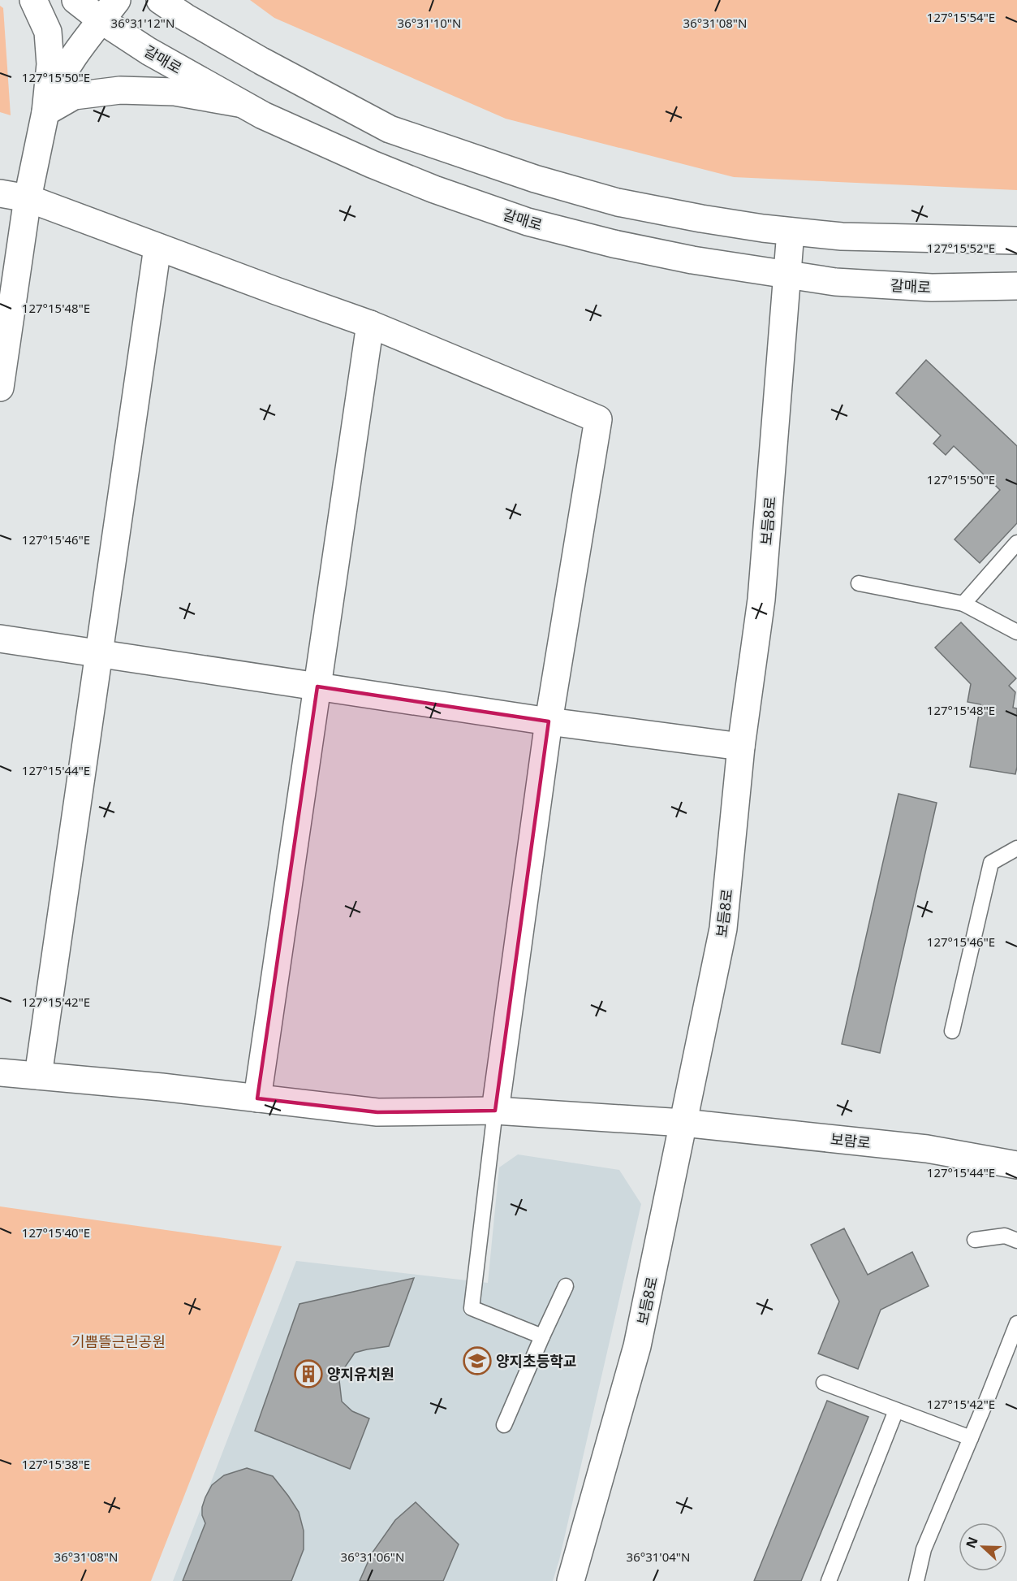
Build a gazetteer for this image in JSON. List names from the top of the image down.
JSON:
{
  "streets": {
    "street": ["갈매로", "보듬8로", "보람로"]
  },
  "crossings": [
    ["갈매로", "보듬8로"],
    ["보듬8로", "보람로"]
  ],
  "parks": ["기쁨뜰근린공원"],
  "places": {
    "school or university": ["양지초등학교"],
    "building": ["양지유치원"]
  },
  "north": "left",
  "coordinates": [
    "127°15'54\"E",
    "36°31'12\"N",
    "36°31'10\"N",
    "36°31'08\"N",
    "127°15'50\"E",
    "127°15'52\"E",
    "127°15'48\"E",
    "127°15'46\"E",
    "127°15'44\"E",
    "127°15'42\"E",
    "127°15'40\"E",
    "127°15'38\"E",
    "36°31'06\"N",
    "36°31'04\"N"
  ]
}
